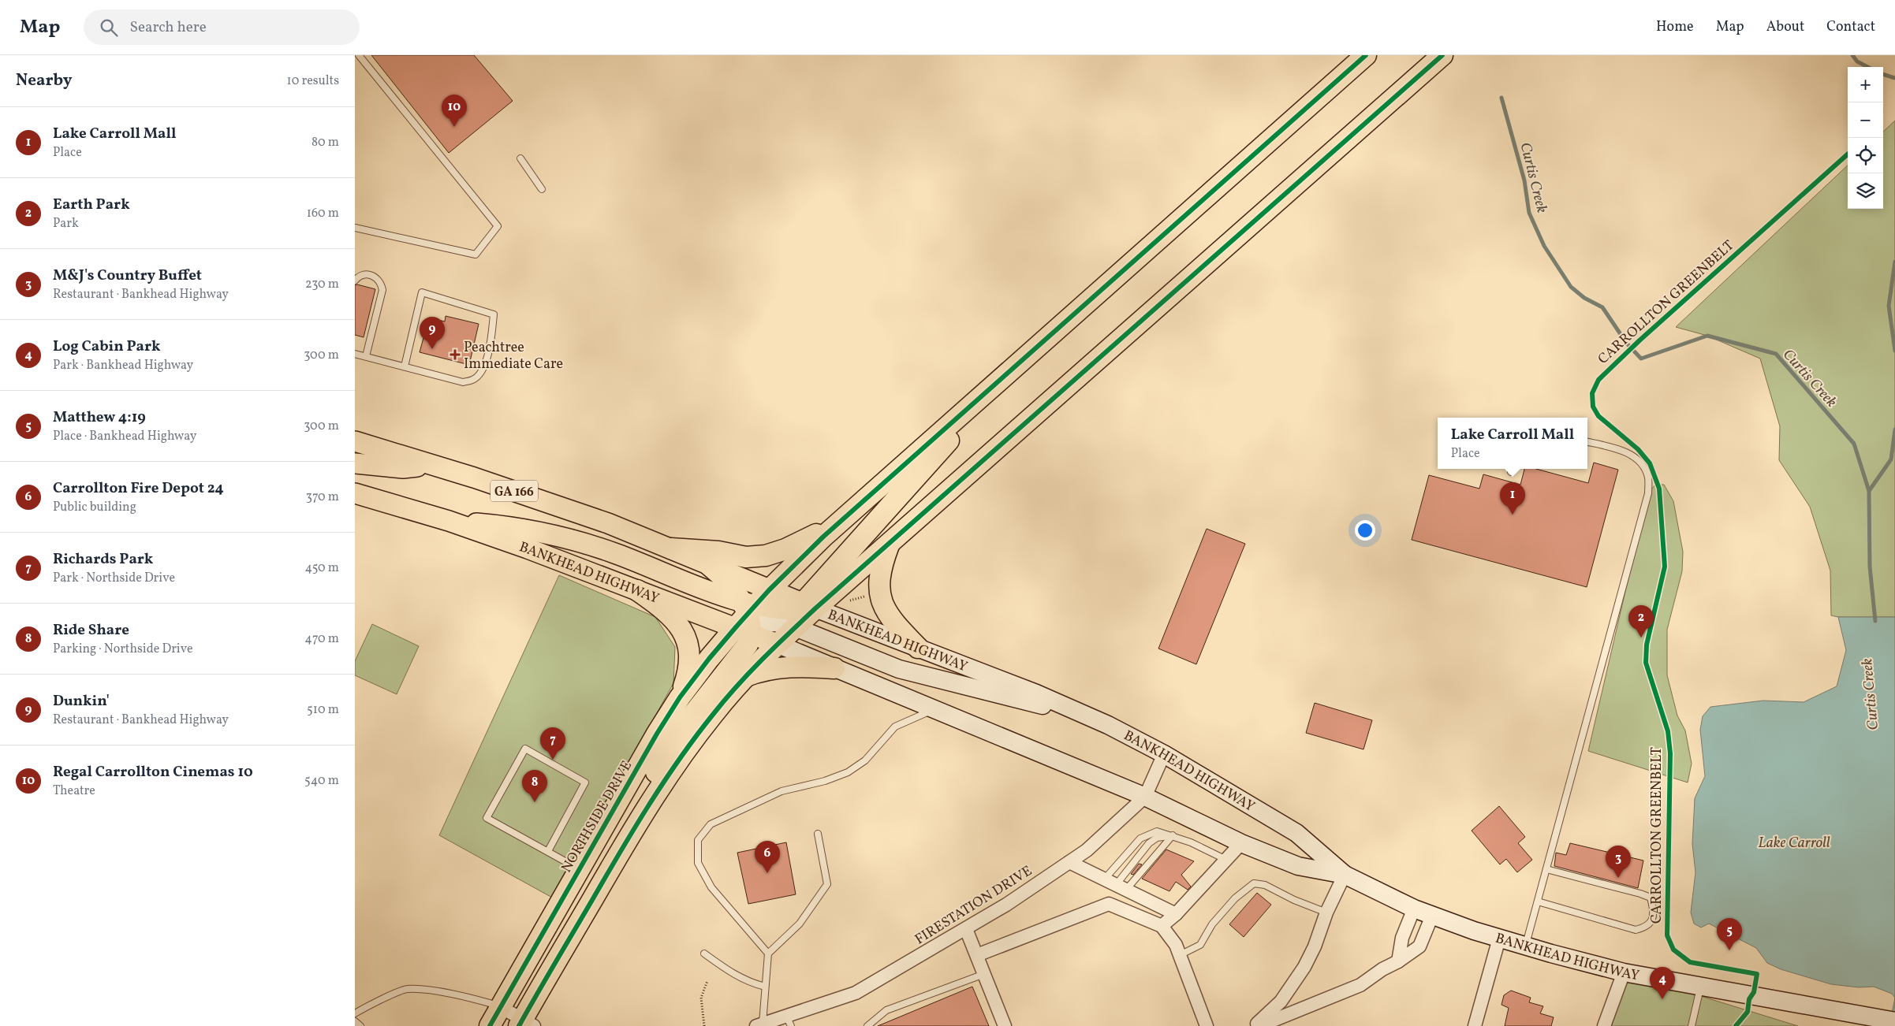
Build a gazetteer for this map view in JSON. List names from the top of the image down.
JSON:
{
  "streets": {
    "highway": ["GA 166", "NORTHSIDE DRIVE"],
    "main road": ["BANKHEAD HIGHWAY"],
    "street": ["FIRESTATION DRIVE"],
    "cycle path": ["CARROLLTON GREENBELT"]
  },
  "crossings": [
    ["GA 166", "BANKHEAD HIGHWAY"],
    ["GA 166", "NORTHSIDE DRIVE"],
    ["BANKHEAD HIGHWAY", "NORTHSIDE DRIVE"],
    ["BANKHEAD HIGHWAY", "FIRESTATION DRIVE"]
  ],
  "water": ["Curtis Creek", "Lake Carroll"],
  "places": {
    "health": ["Peachtree Immediate Care"]
  },
  "page": {
    "header": "Map",
    "search": "Search here",
    "nav": [
      "Home",
      "Map",
      "About",
      "Contact"
    ],
    "heading": ["Nearby", "10 results"],
    "map_buttons": ["+", "−"],
    "pins": [
      "10",
      "9",
      "1",
      "2",
      "7",
      "8",
      "6",
      "3",
      "5",
      "4"
    ],
    "list": [
      {
        "mark": "1",
        "name": "Lake Carroll Mall",
        "note": "Place",
        "value": "80 m"
      },
      {
        "mark": "2",
        "name": "Earth Park",
        "note": "Park",
        "value": "160 m"
      },
      {
        "mark": "3",
        "name": "M&J's Country Buffet",
        "note": "Restaurant · Bankhead Highway",
        "value": "230 m"
      },
      {
        "mark": "4",
        "name": "Log Cabin Park",
        "note": "Park · Bankhead Highway",
        "value": "300 m"
      },
      {
        "mark": "5",
        "name": "Matthew 4:19",
        "note": "Place · Bankhead Highway",
        "value": "300 m"
      },
      {
        "mark": "6",
        "name": "Carrollton Fire Depot 24",
        "note": "Public building",
        "value": "370 m"
      },
      {
        "mark": "7",
        "name": "Richards Park",
        "note": "Park · Northside Drive",
        "value": "450 m"
      },
      {
        "mark": "8",
        "name": "Ride Share",
        "note": "Parking · Northside Drive",
        "value": "470 m"
      },
      {
        "mark": "9",
        "name": "Dunkin'",
        "note": "Restaurant · Bankhead Highway",
        "value": "510 m"
      },
      {
        "mark": "10",
        "name": "Regal Carrollton Cinemas 10",
        "note": "Theatre",
        "value": "540 m"
      }
    ],
    "popup": ["Lake Carroll Mall", "Place"]
  }
}
